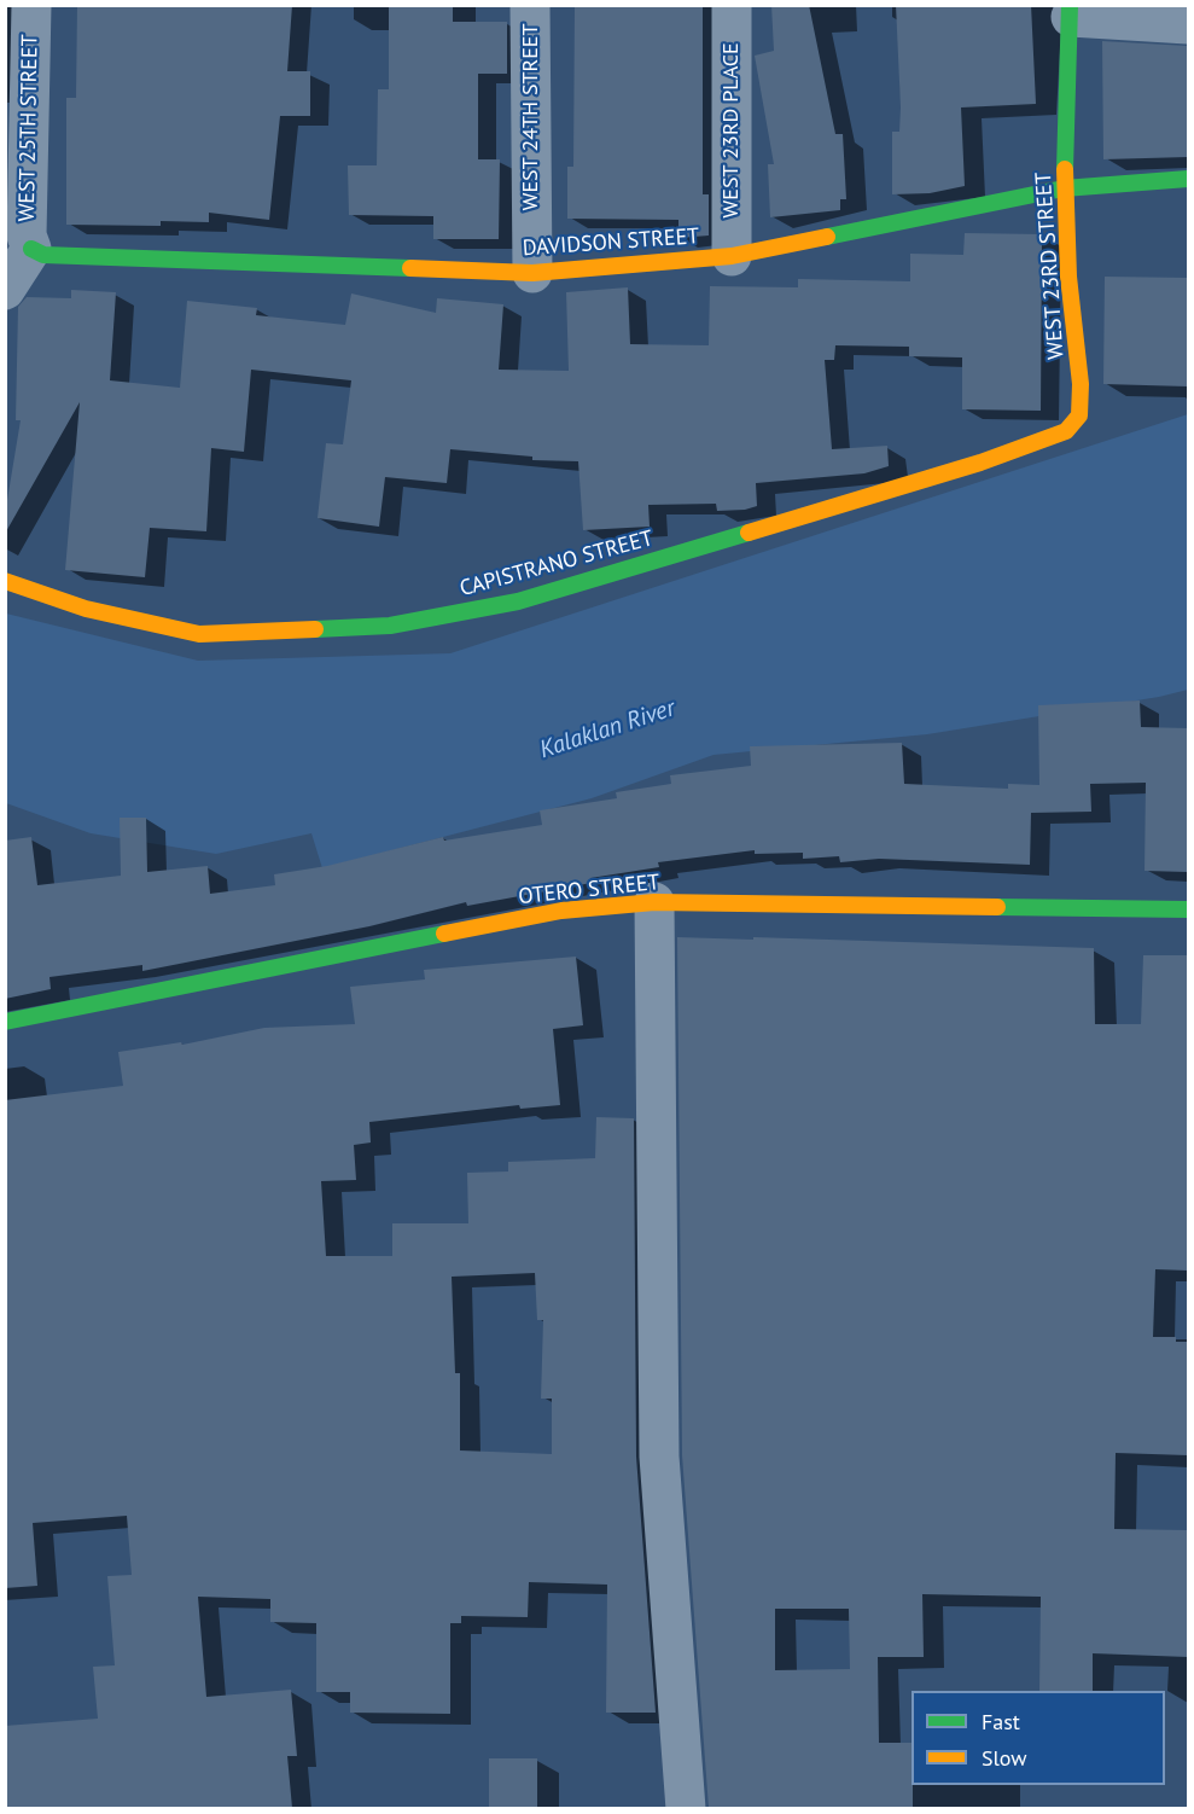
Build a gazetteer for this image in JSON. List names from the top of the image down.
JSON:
{
  "streets": {
    "street": [
      "WEST 24TH STREET",
      "WEST 25TH STREET",
      "WEST 23RD PLACE",
      "DAVIDSON STREET",
      "WEST 23RD STREET",
      "CAPISTRANO STREET",
      "OTERO STREET"
    ]
  },
  "crossings": [
    ["WEST 24TH STREET", "DAVIDSON STREET"],
    ["WEST 25TH STREET", "DAVIDSON STREET"],
    ["WEST 23RD PLACE", "DAVIDSON STREET"],
    ["DAVIDSON STREET", "WEST 23RD STREET"],
    ["WEST 23RD STREET", "CAPISTRANO STREET"]
  ],
  "water": ["Kalaklan River"],
  "legend": ["Fast", "Slow"]
}
